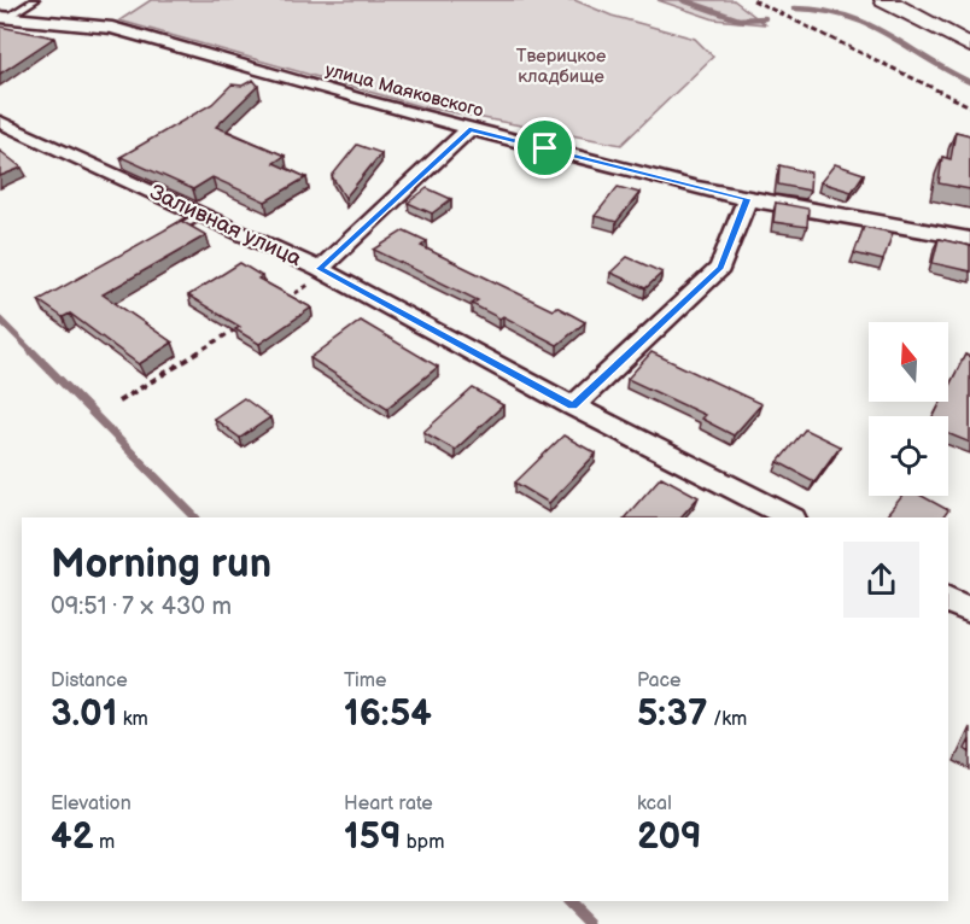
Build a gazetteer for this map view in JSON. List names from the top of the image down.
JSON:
{
  "streets": {
    "street": ["улица Маяковского", "Заливная улица"]
  },
  "parks": ["Тверицкое кладбище"],
  "north": "top",
  "page": {
    "heading": ["Morning run", "09:51 · 7 × 430 m"],
    "stats": [
      ["Distance", "3.01 km"],
      ["Time", "16:54"],
      ["Pace", "5:37 /km"],
      ["Elevation", "42 m"],
      ["Heart rate", "159 bpm"],
      ["kcal", "209"]
    ]
  }
}
